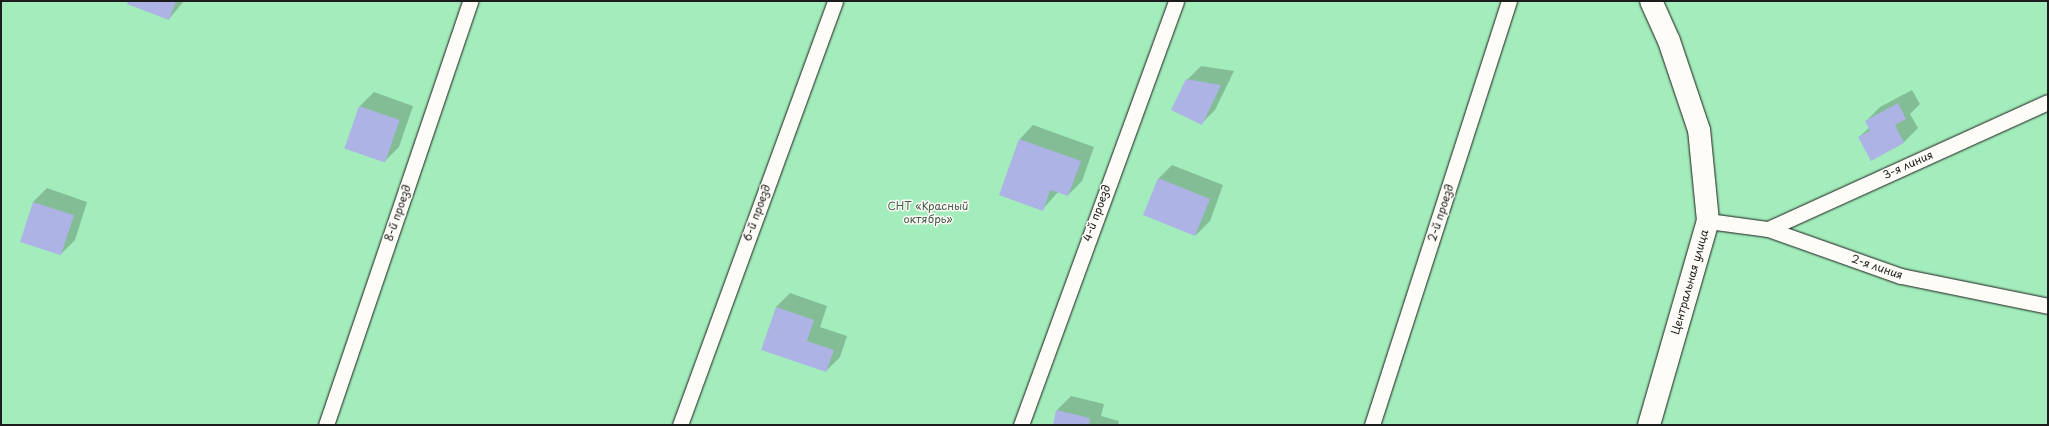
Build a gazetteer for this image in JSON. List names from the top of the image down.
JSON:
{
  "streets": {
    "street": ["Центральная улица"],
    "lane": [
      "3-я линия",
      "8-й проезд",
      "6-й проезд",
      "4-й проезд",
      "2-й проезд",
      "2-я линия"
    ]
  },
  "crossings": [
    ["3-я линия", "2-я линия"],
    ["2-я линия", "Центральная улица"]
  ],
  "parks": ["СНТ «Красный октябрь»"]
}
